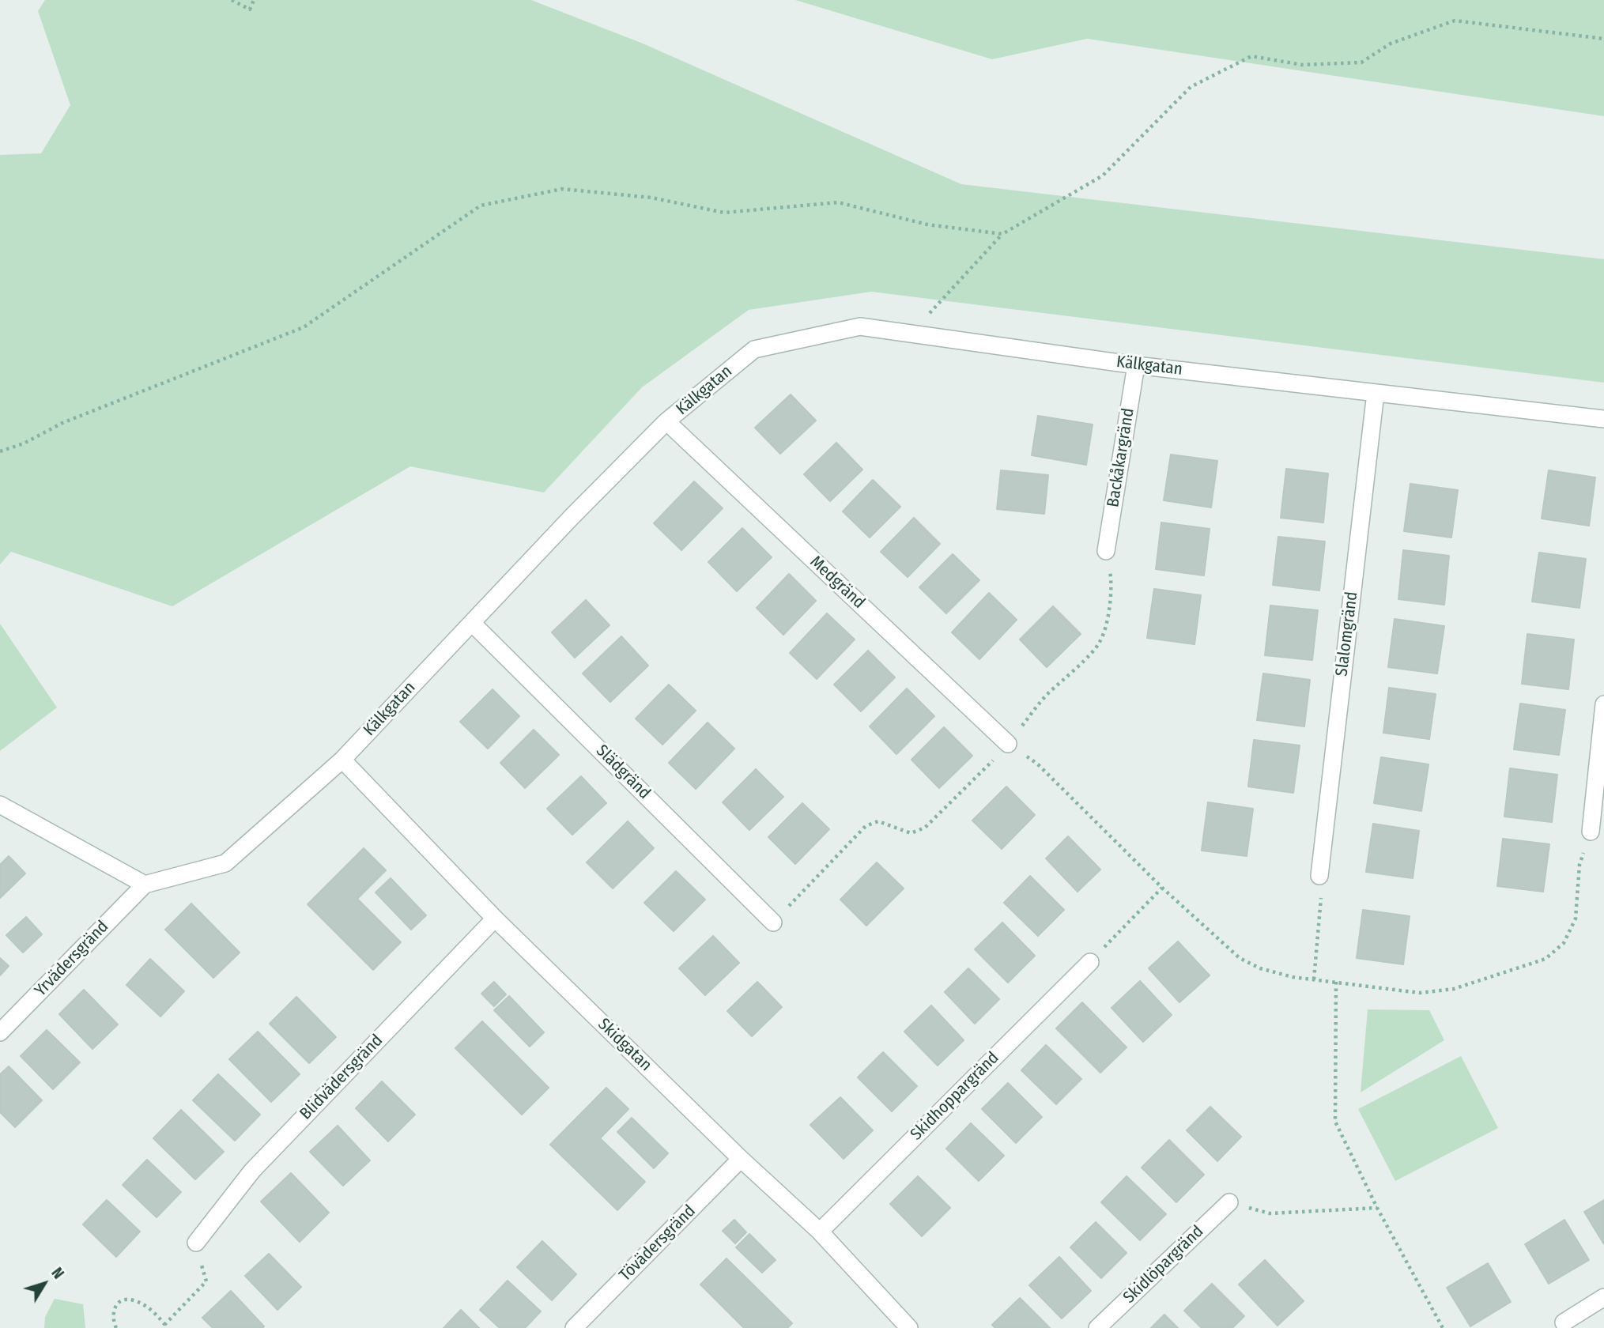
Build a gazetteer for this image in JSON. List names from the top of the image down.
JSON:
{
  "streets": {
    "street": [
      "Kälkgatan",
      "Backåkargränd",
      "Medgränd",
      "Slalomgränd",
      "Slädgränd",
      "Yrvädersgränd",
      "Skidgatan",
      "Blidvädersgränd",
      "Skidhoppargränd",
      "Tövädersgränd",
      "Skidlöpargränd"
    ]
  },
  "crossings": [
    ["Kälkgatan", "Backåkargränd"],
    ["Kälkgatan", "Medgränd"],
    ["Kälkgatan", "Slalomgränd"],
    ["Kälkgatan", "Slädgränd"],
    ["Kälkgatan", "Yrvädersgränd"],
    ["Kälkgatan", "Skidgatan"],
    ["Skidgatan", "Blidvädersgränd"],
    ["Skidgatan", "Skidhoppargränd"],
    ["Skidgatan", "Tövädersgränd"]
  ],
  "north": "top right"
}
